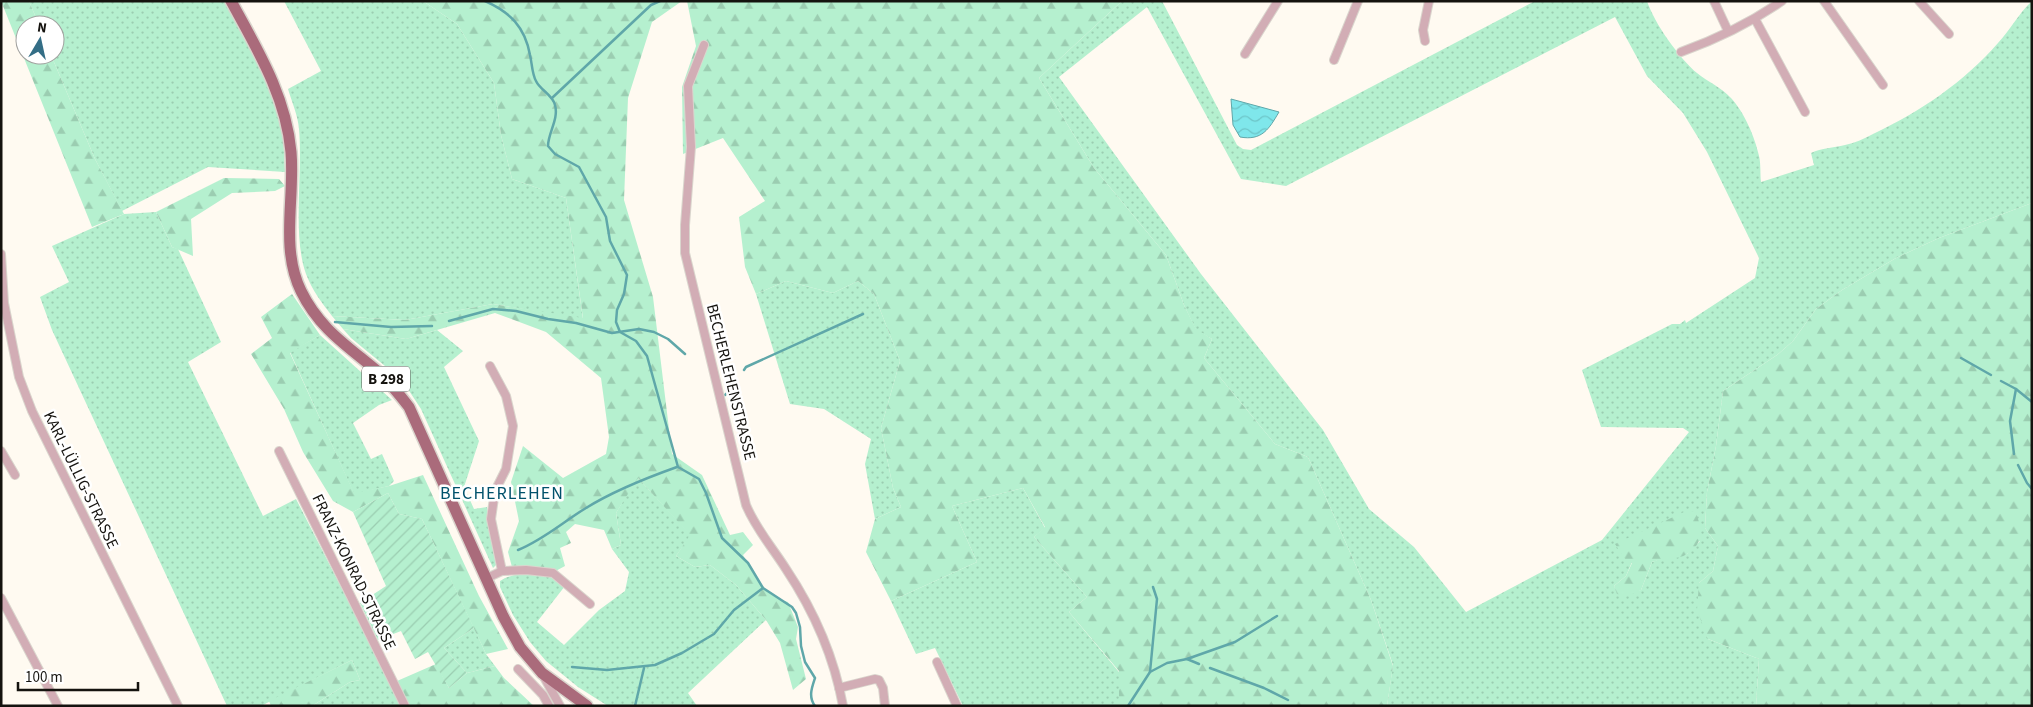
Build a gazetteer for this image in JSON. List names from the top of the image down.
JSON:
{
  "streets": {
    "main road": ["B 298"],
    "street": ["BECHERLEHENSTRASSE", "KARL-LÜLLIG-STRASSE", "FRANZ-KONRAD-STRASSE"]
  },
  "districts": ["BECHERLEHEN"],
  "scale_bar": "100 m",
  "north": "top"
}
